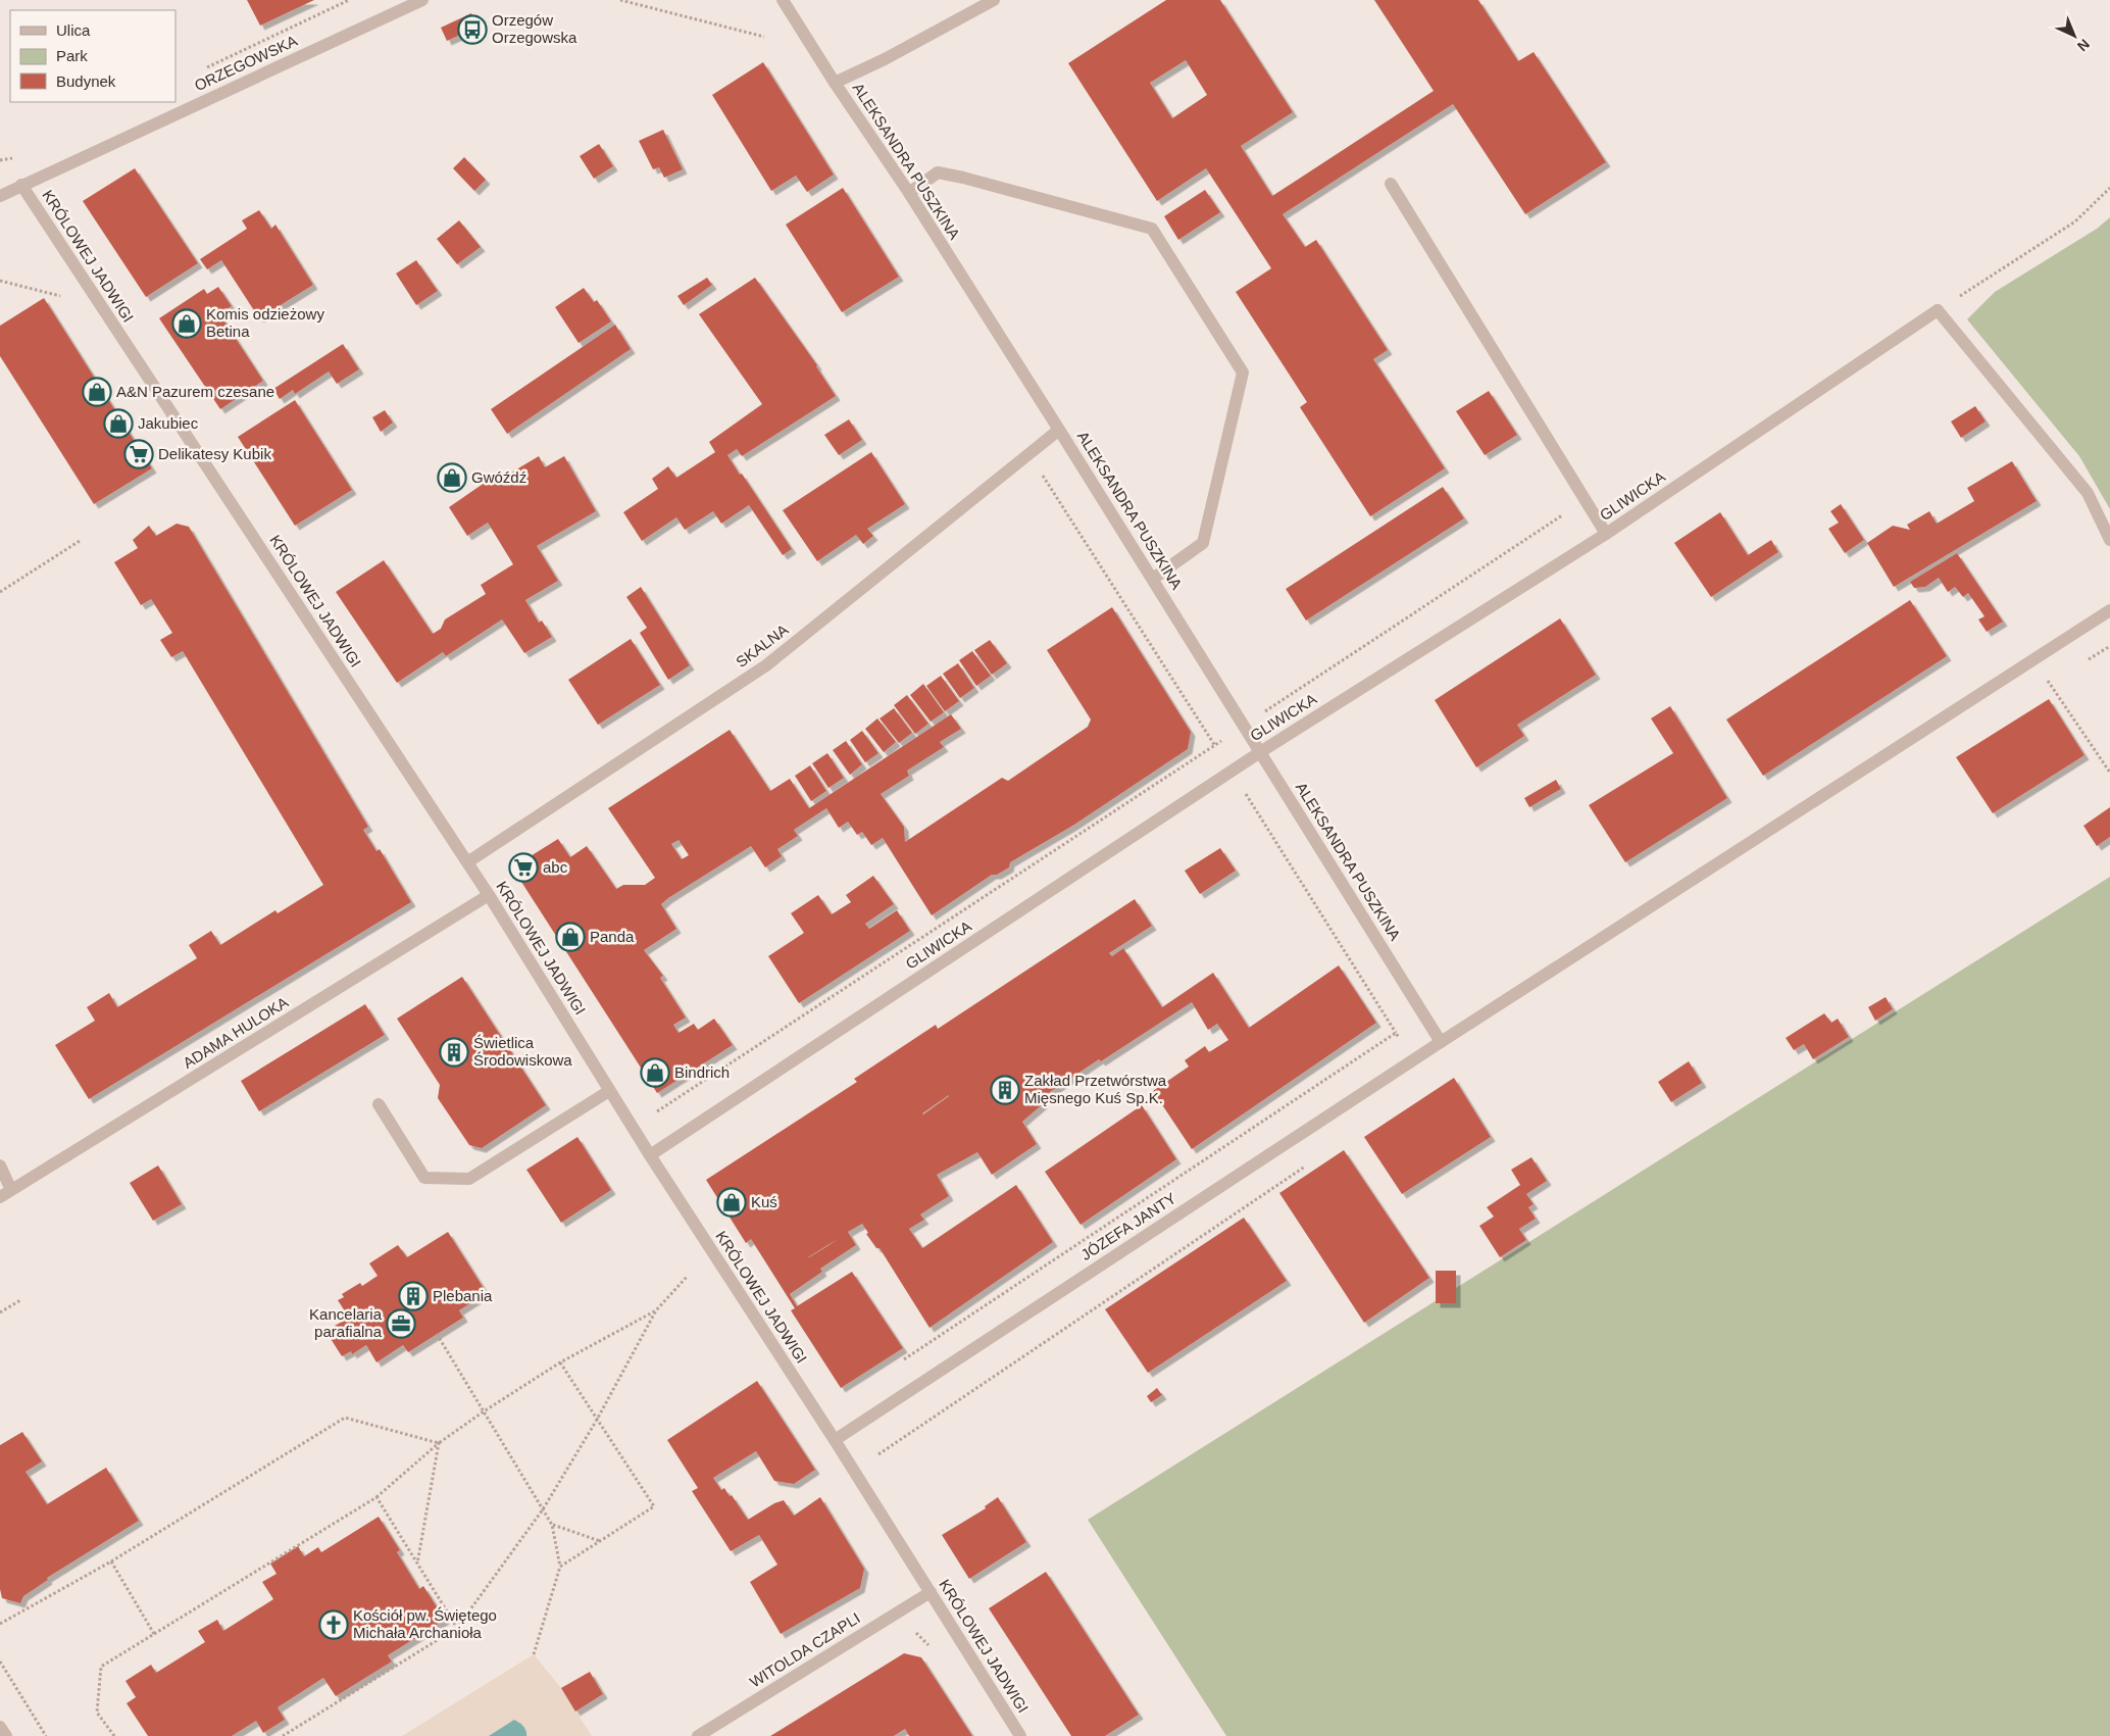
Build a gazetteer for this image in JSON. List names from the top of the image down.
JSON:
{
  "streets": {
    "street": [
      "ORZEGOWSKA",
      "ALEKSANDRA PUSZKINA",
      "KRÓLOWEJ JADWIGI",
      "GLIWICKA",
      "SKALNA",
      "ADAMA HULOKA",
      "JÓZEFA JANTY",
      "WITOLDA CZAPLI"
    ]
  },
  "crossings": [
    ["ORZEGOWSKA", "KRÓLOWEJ JADWIGI"],
    ["ALEKSANDRA PUSZKINA", "GLIWICKA"],
    ["ALEKSANDRA PUSZKINA", "SKALNA"],
    ["ALEKSANDRA PUSZKINA", "JÓZEFA JANTY"],
    ["KRÓLOWEJ JADWIGI", "GLIWICKA"],
    ["KRÓLOWEJ JADWIGI", "SKALNA"],
    ["KRÓLOWEJ JADWIGI", "ADAMA HULOKA"],
    ["KRÓLOWEJ JADWIGI", "JÓZEFA JANTY"],
    ["KRÓLOWEJ JADWIGI", "WITOLDA CZAPLI"]
  ],
  "places": {
    "bus stop": ["Orzegów Orzegowska"],
    "shop": [
      "Komis odzieżowy Betina",
      "A&N Pazurem czesane",
      "Jakubiec",
      "Gwóźdź",
      "Panda",
      "Bindrich",
      "Kuś"
    ],
    "supermarket": ["Delikatesy Kubik", "abc"],
    "building": ["Świetlica Środowiskowa", "Zakład Przetwórstwa Mięsnego Kuś Sp.K.", "Plebania"],
    "office": ["Kancelaria parafialna"],
    "church": ["Kościół pw. Świętego Michała Archanioła"]
  },
  "legend": ["Ulica", "Park", "Budynek"],
  "north": "bottom right"
}
